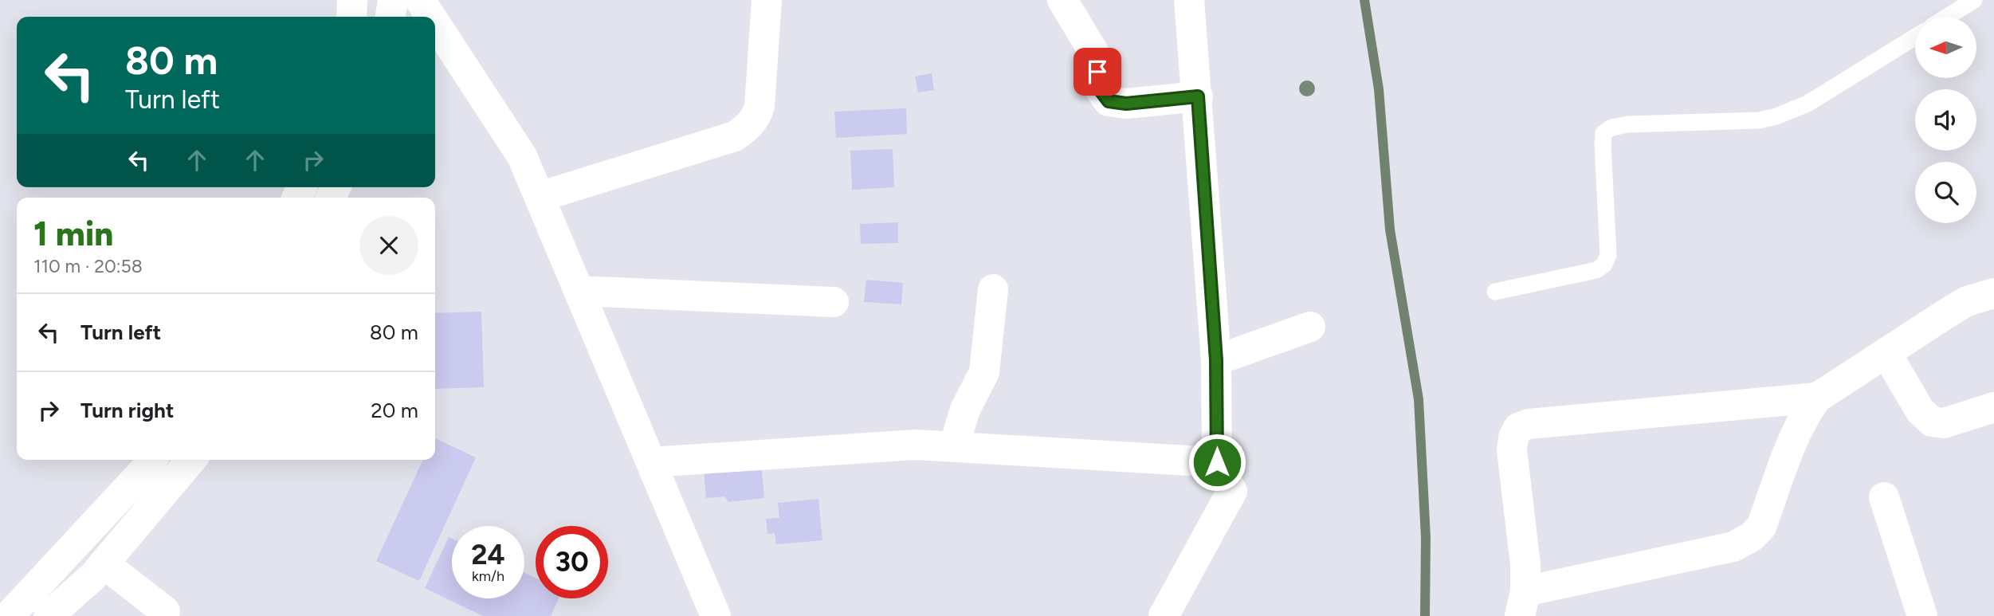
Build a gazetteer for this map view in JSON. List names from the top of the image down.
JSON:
{
  "north": "left",
  "page": {
    "turn": ["80 m", "Turn left"],
    "heading": ["1 min", "110 m · 20:58"],
    "list": [
      {
        "name": "Turn left",
        "value": "80 m"
      },
      {
        "name": "Turn right",
        "value": "20 m"
      }
    ],
    "speed": "24 km/h",
    "limit": "30"
  }
}
